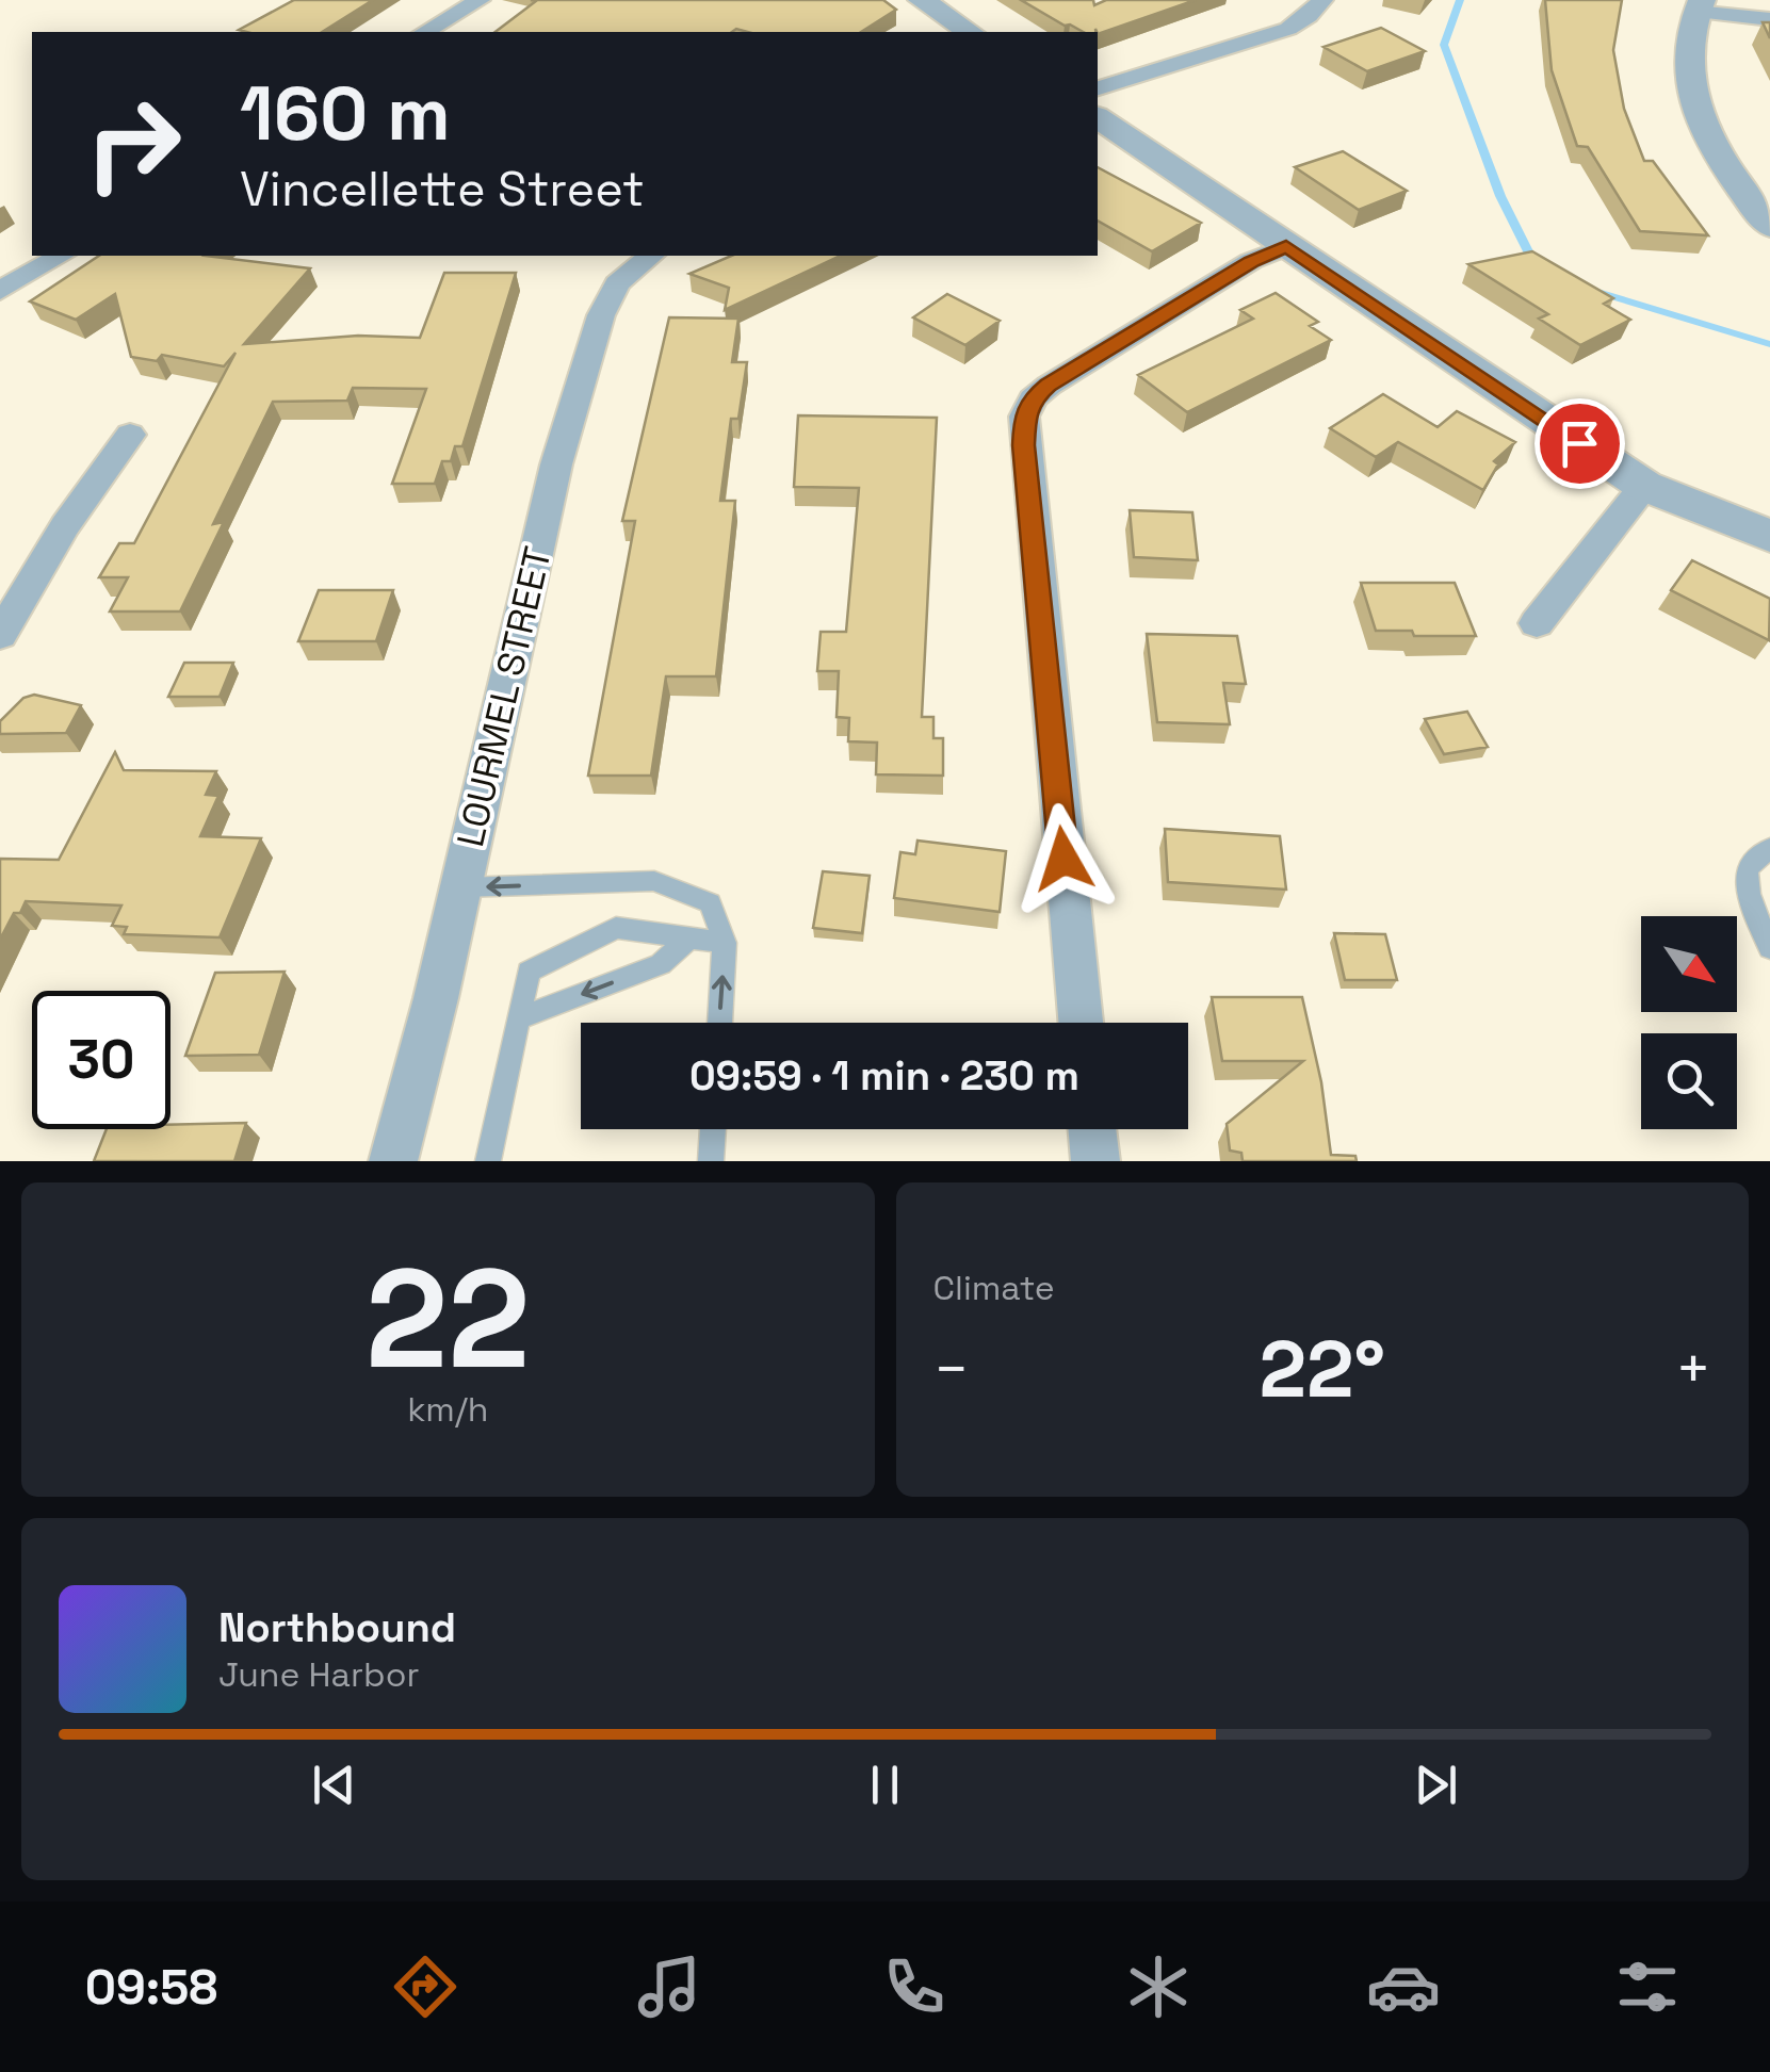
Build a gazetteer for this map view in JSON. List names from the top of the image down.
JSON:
{
  "streets": {
    "street": ["LOURMEL STREET"]
  },
  "north": "bottom right",
  "page": {
    "turn": ["160 m", "Vincellette Street"],
    "limit": "30",
    "trip": "09:59 · 1 min · 230 m",
    "tile": [
      ["22", "km/h"],
      "Climate"
    ],
    "heat": ["−", "22°", "+"],
    "song": ["Northbound", "June Harbor"],
    "tabs": "09:58"
  }
}
